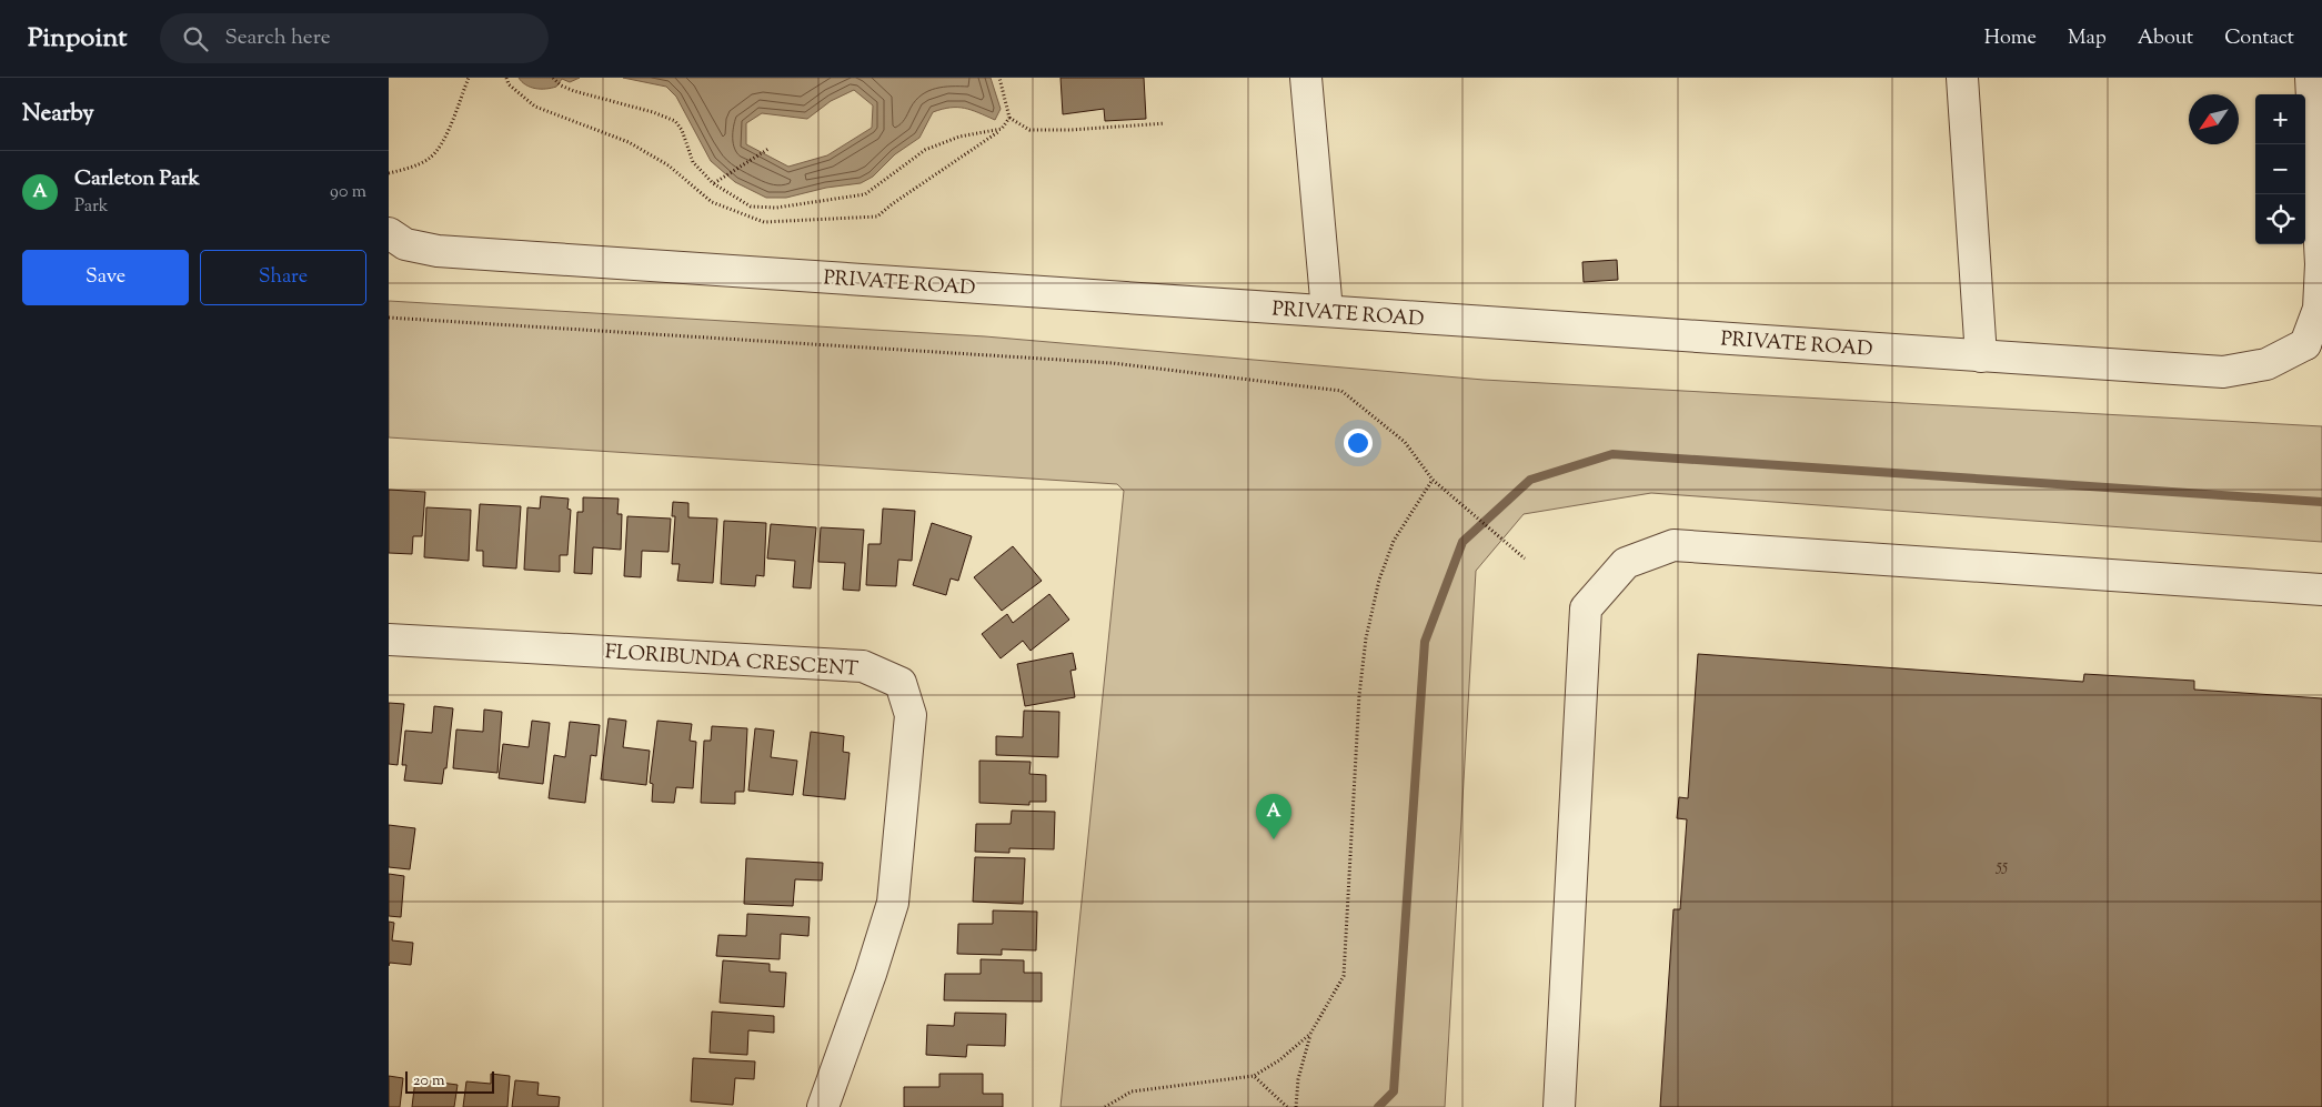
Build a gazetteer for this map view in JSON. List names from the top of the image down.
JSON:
{
  "streets": {
    "street": ["PRIVATE ROAD", "FLORIBUNDA CRESCENT"]
  },
  "house_numbers": ["55"],
  "scale_bar": "20 m",
  "north": "bottom left",
  "page": {
    "header": "Pinpoint",
    "search": "Search here",
    "nav": [
      "Home",
      "Map",
      "About",
      "Contact"
    ],
    "heading": "Nearby",
    "map_buttons": ["+", "−"],
    "list": [
      {
        "mark": "A",
        "name": "Carleton Park",
        "note": "Park",
        "value": "90 m"
      }
    ],
    "buttons": ["Save", "Share"],
    "pins": "A",
    "scale": "20 m"
  }
}
